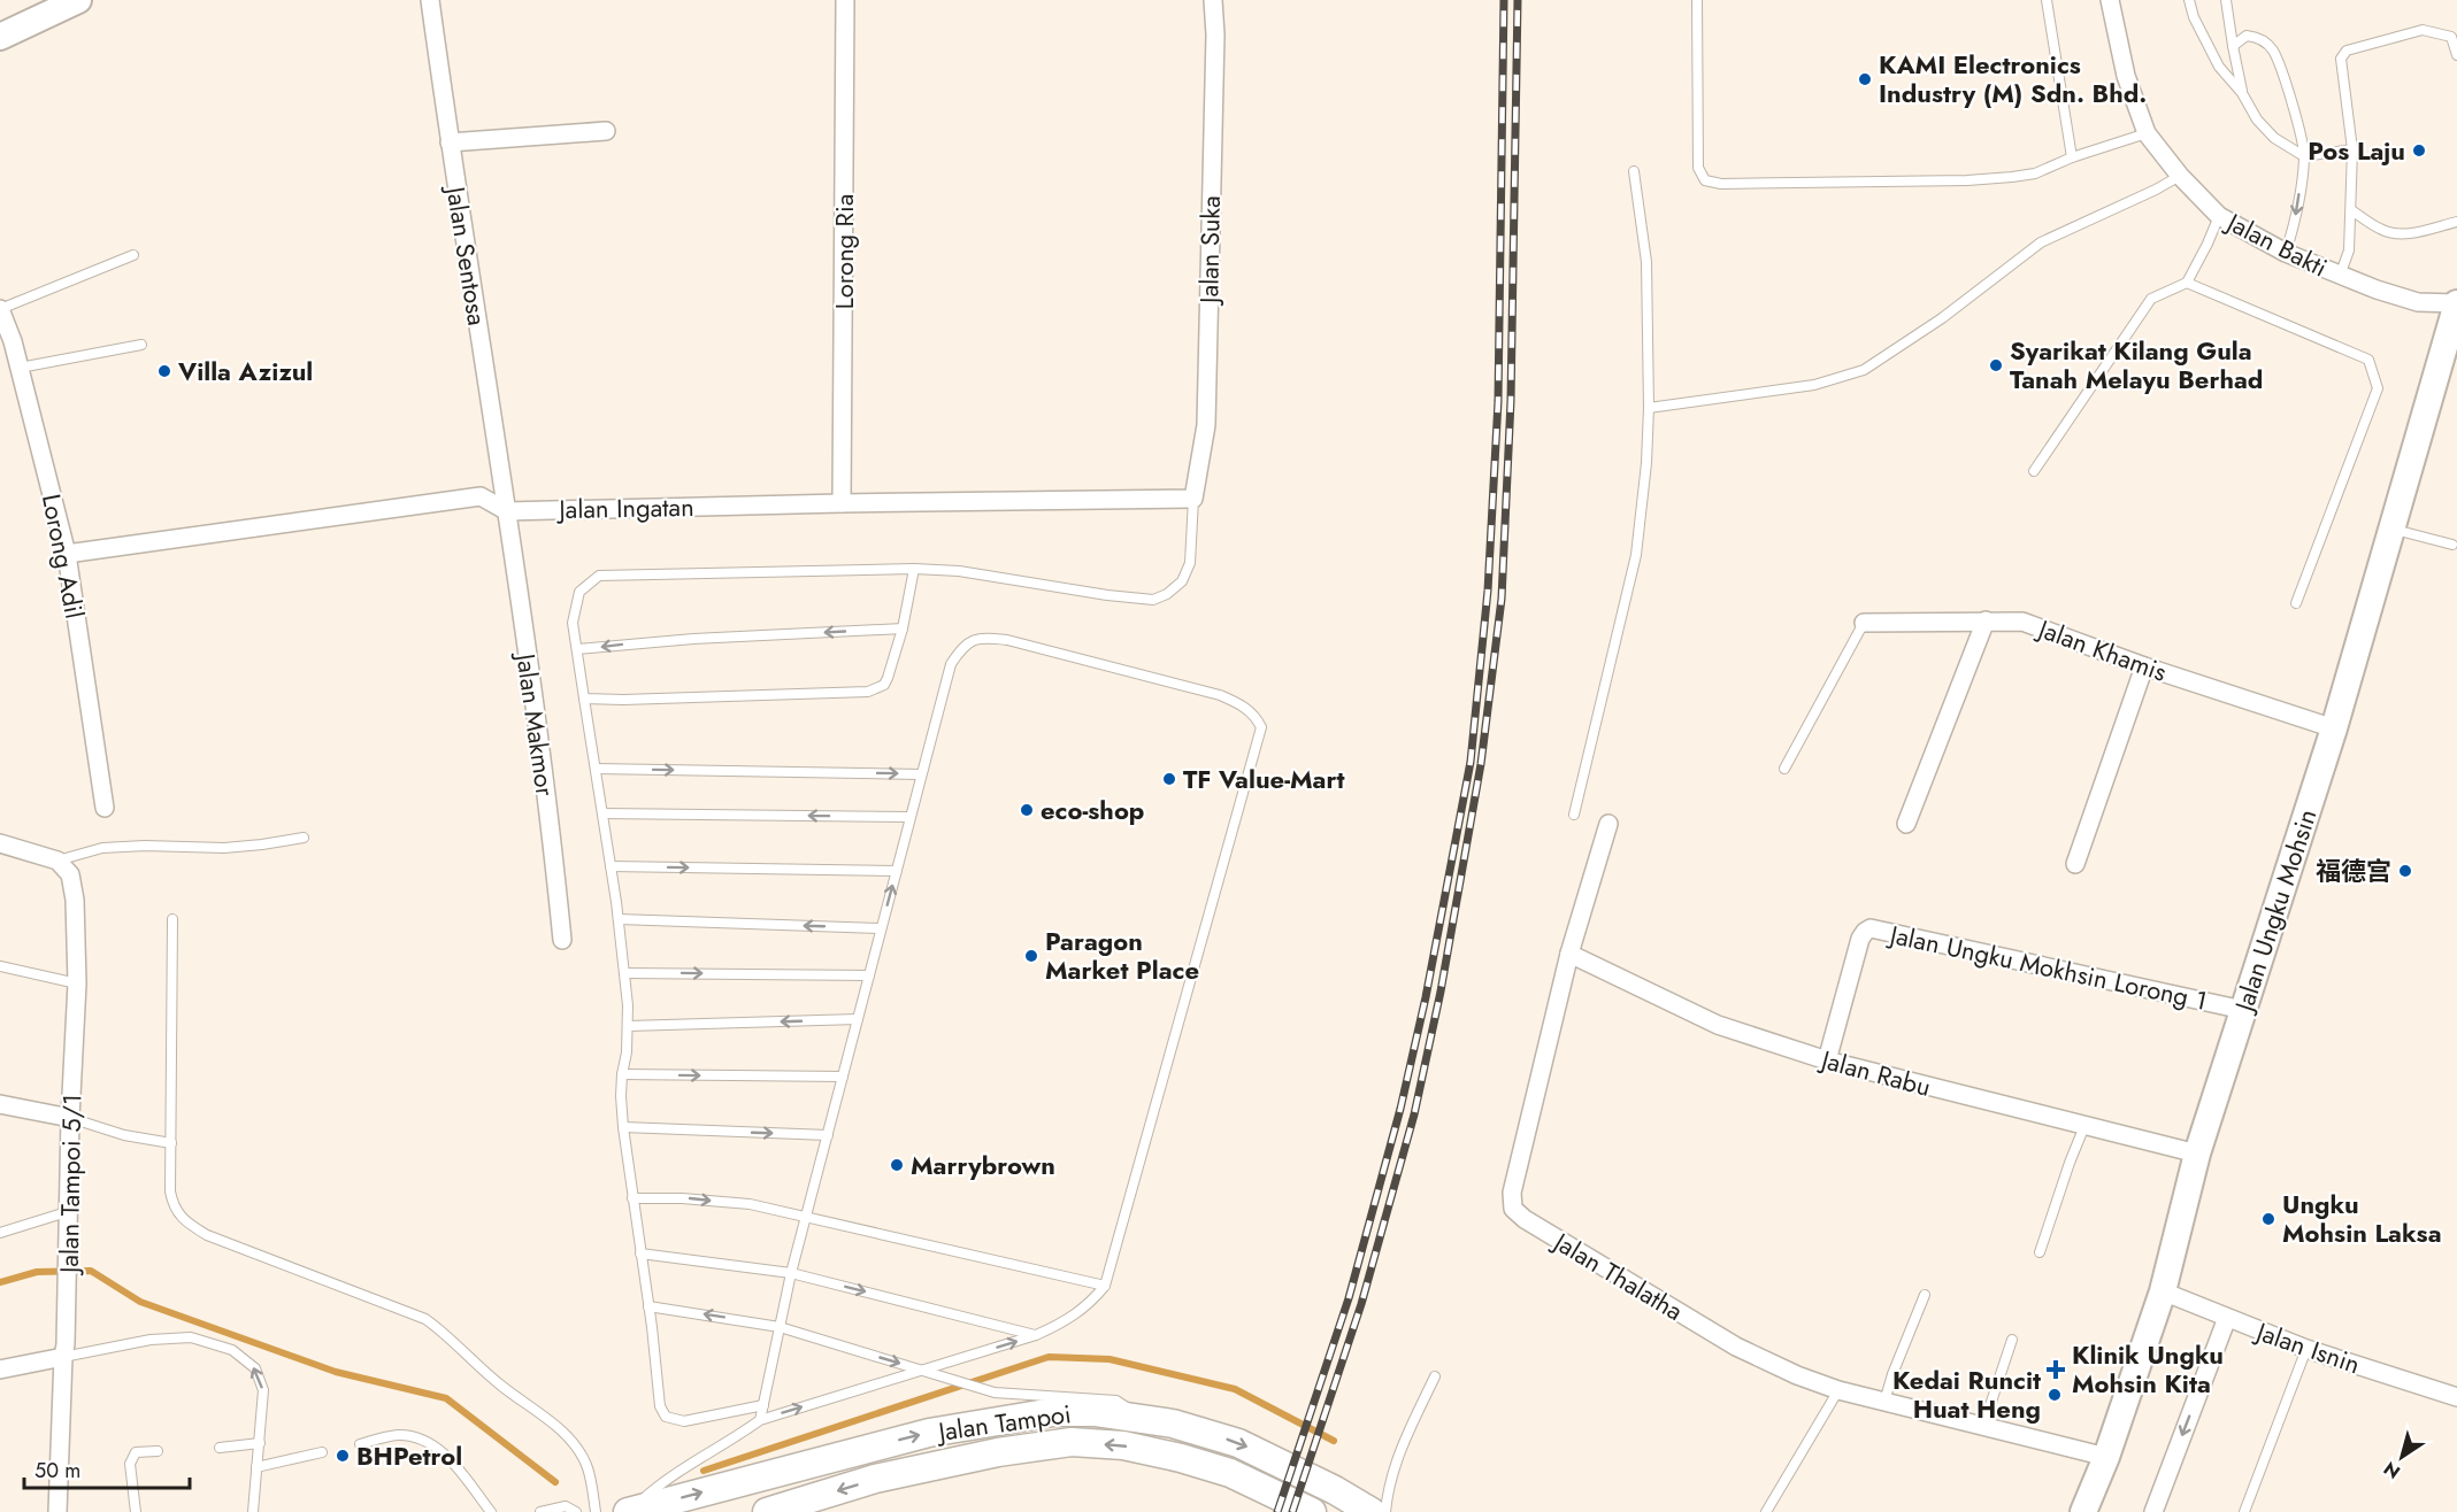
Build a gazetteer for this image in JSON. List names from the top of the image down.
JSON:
{
  "streets": {
    "main road": ["Jalan Tampoi"],
    "street": [
      "Jalan Bakti",
      "Jalan Suka",
      "Lorong Ria",
      "Jalan Sentosa",
      "Jalan Ingatan",
      "Lorong Adil",
      "Jalan Khamis",
      "Jalan Makmor",
      "Jalan Ungku Mohsin",
      "Jalan Ungku Mokhsin Lorong 1",
      "Jalan Rabu",
      "Jalan Tampoi 5/1",
      "Jalan Thalatha",
      "Jalan Isnin"
    ]
  },
  "crossings": [
    ["Jalan Bakti", "Jalan Ungku Mohsin"],
    ["Jalan Suka", "Jalan Ingatan"],
    ["Lorong Ria", "Jalan Ingatan"],
    ["Jalan Sentosa", "Jalan Ingatan"],
    ["Jalan Sentosa", "Jalan Makmor"],
    ["Jalan Ingatan", "Lorong Adil"],
    ["Jalan Ingatan", "Jalan Makmor"],
    ["Jalan Khamis", "Jalan Ungku Mohsin"],
    ["Jalan Ungku Mohsin", "Jalan Ungku Mokhsin Lorong 1"],
    ["Jalan Ungku Mohsin", "Jalan Rabu"],
    ["Jalan Ungku Mohsin", "Jalan Thalatha"],
    ["Jalan Ungku Mohsin", "Jalan Isnin"],
    ["Jalan Ungku Mokhsin Lorong 1", "Jalan Rabu"],
    ["Jalan Rabu", "Jalan Thalatha"]
  ],
  "places": {
    "other": [
      "KAMI Electronics Industry (M) Sdn. Bhd.",
      "Pos Laju",
      "Syarikat Kilang Gula Tanah Melayu Berhad",
      "Villa Azizul",
      "TF Value-Mart",
      "eco-shop",
      "福德宫",
      "Paragon Market Place",
      "Marrybrown",
      "Ungku Mohsin Laksa",
      "Kedai Runcit Huat Heng",
      "BHPetrol"
    ],
    "health": ["Klinik Ungku Mohsin Kita"]
  },
  "scale_bar": "50 m",
  "north": "bottom left"
}
